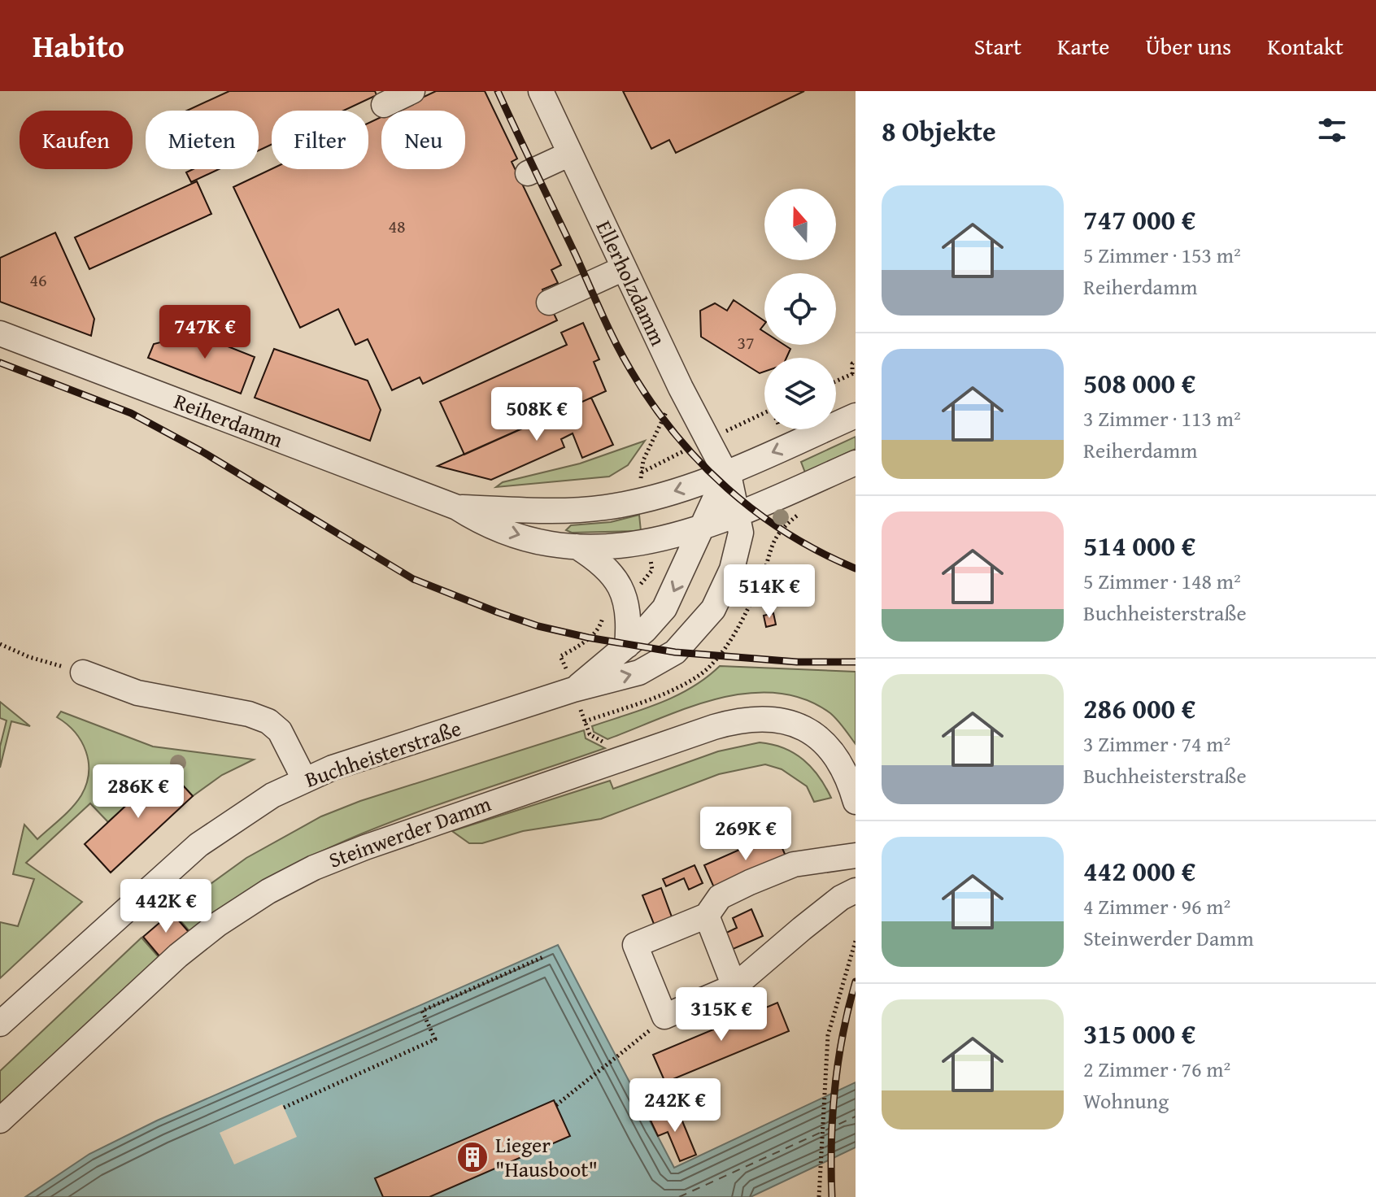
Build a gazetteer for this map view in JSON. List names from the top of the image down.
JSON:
{
  "streets": {
    "street": [
      "Ellerholzdamm",
      "Reiherdamm",
      "Buchheisterstraße",
      "Steinwerder Damm"
    ]
  },
  "crossings": [
    ["Ellerholzdamm", "Reiherdamm"],
    ["Ellerholzdamm", "Buchheisterstraße"],
    ["Reiherdamm", "Buchheisterstraße"]
  ],
  "places": {
    "building": ["Lieger \"Hausboot\""]
  },
  "house_numbers": ["48", "46", "37"],
  "north": "top",
  "page": {
    "header": "Habito",
    "nav": [
      "Start",
      "Karte",
      "Über uns",
      "Kontakt"
    ],
    "heading": "8 Objekte",
    "chip": [
      "Kaufen",
      "Mieten",
      "Filter",
      "Neu"
    ],
    "list": [
      {
        "name": "747 000 €",
        "note": "5 Zimmer · 153 m² · Reiherdamm"
      },
      {
        "name": "508 000 €",
        "note": "3 Zimmer · 113 m² · Reiherdamm"
      },
      {
        "name": "514 000 €",
        "note": "5 Zimmer · 148 m² · Buchheisterstraße"
      },
      {
        "name": "286 000 €",
        "note": "3 Zimmer · 74 m² · Buchheisterstraße"
      },
      {
        "name": "442 000 €",
        "note": "4 Zimmer · 96 m² · Steinwerder Damm"
      },
      {
        "name": "315 000 €",
        "note": "2 Zimmer · 76 m² · Wohnung"
      }
    ],
    "price": [
      "747K €",
      "508K €",
      "514K €",
      "286K €",
      "269K €",
      "442K €",
      "315K €",
      "242K €"
    ]
  }
}
